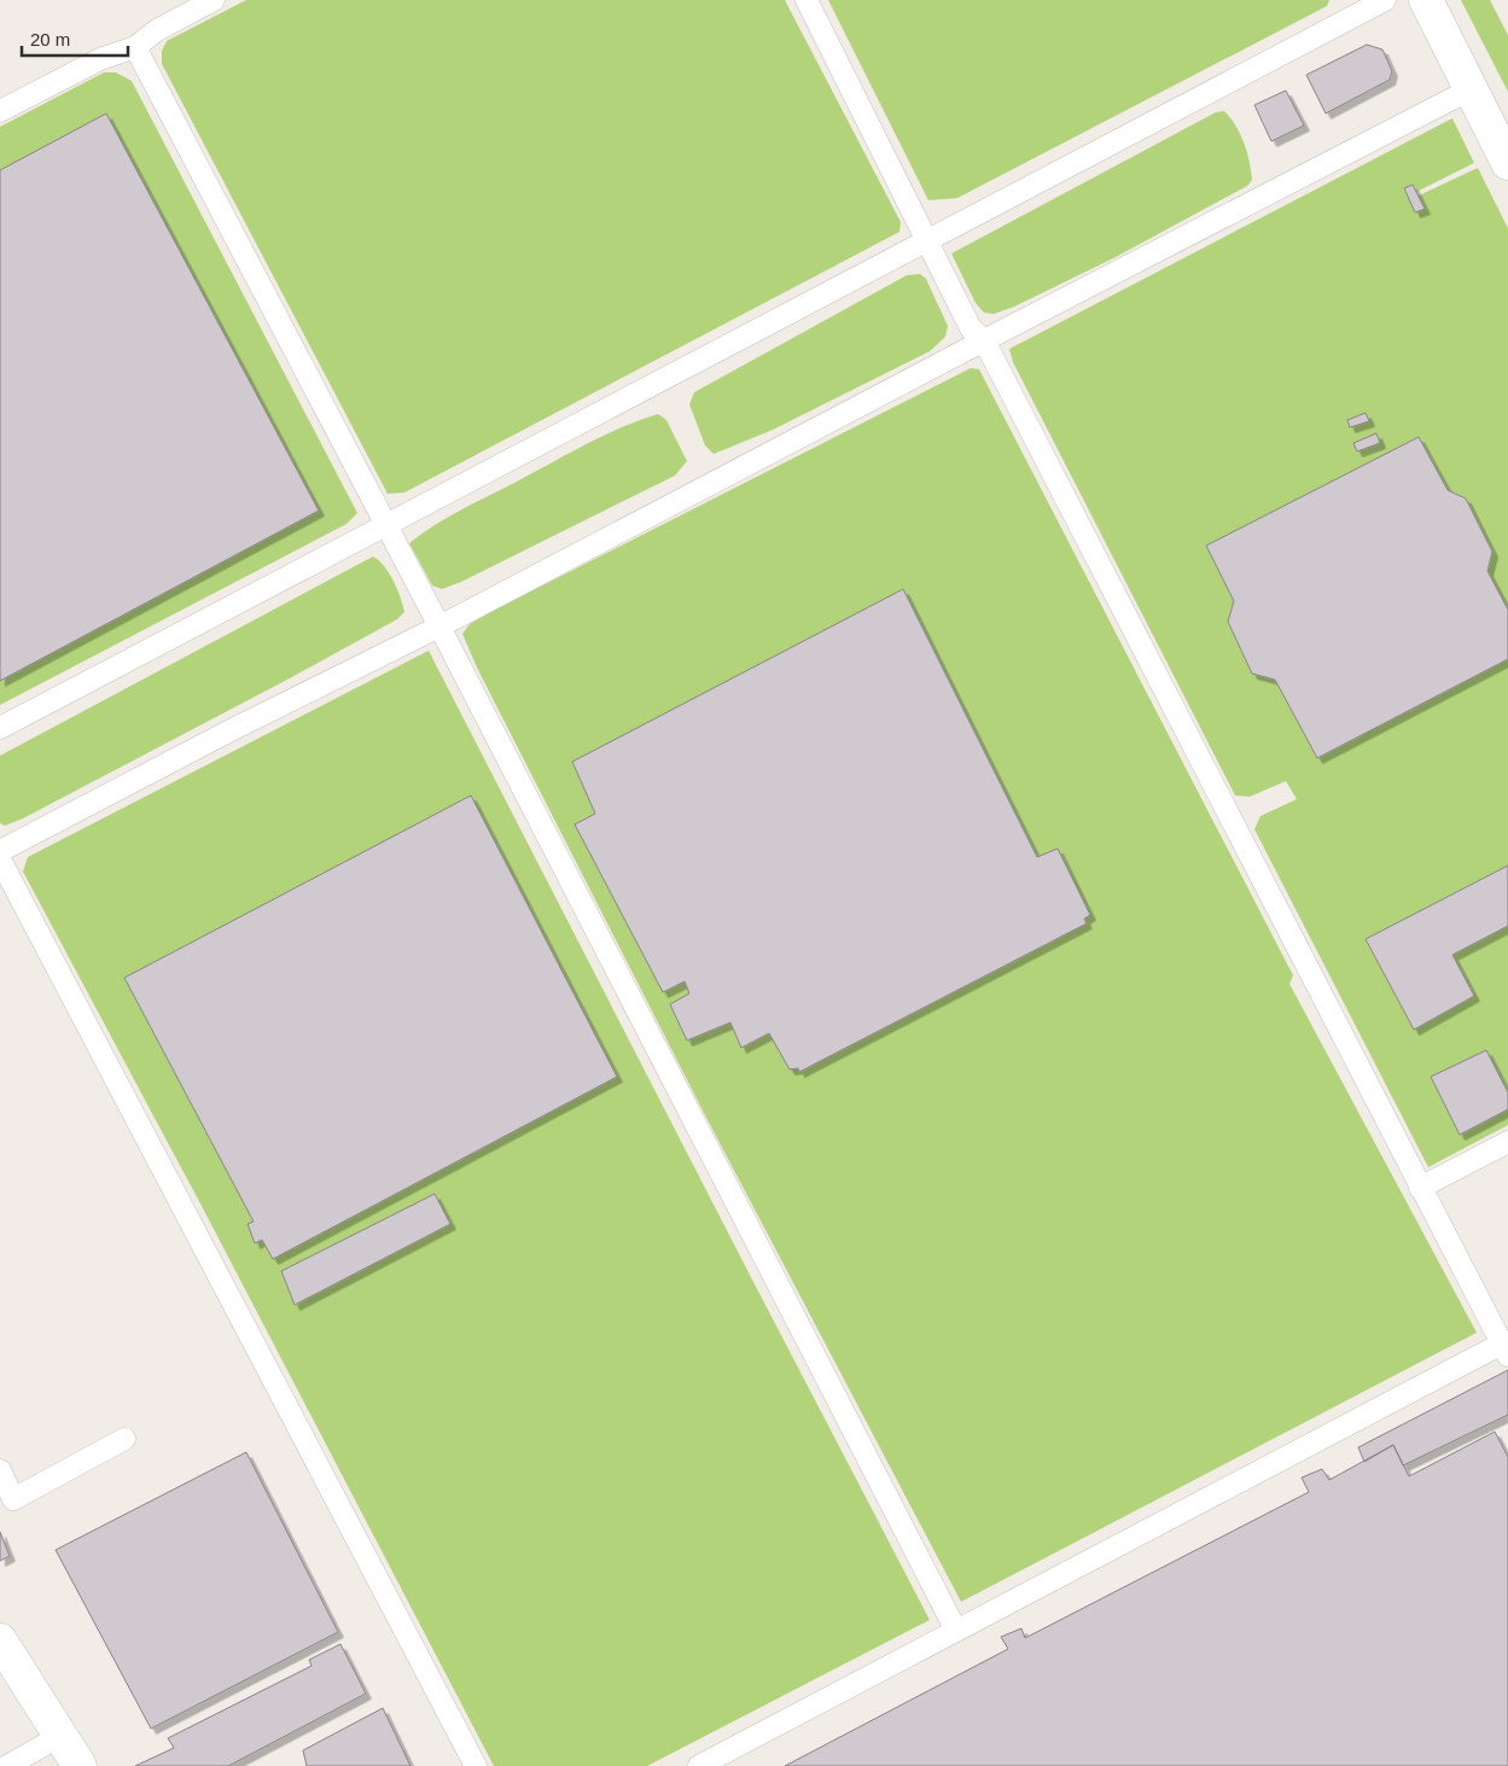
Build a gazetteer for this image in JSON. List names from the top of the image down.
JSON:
{
  "scale_bar": "20 m"
}
